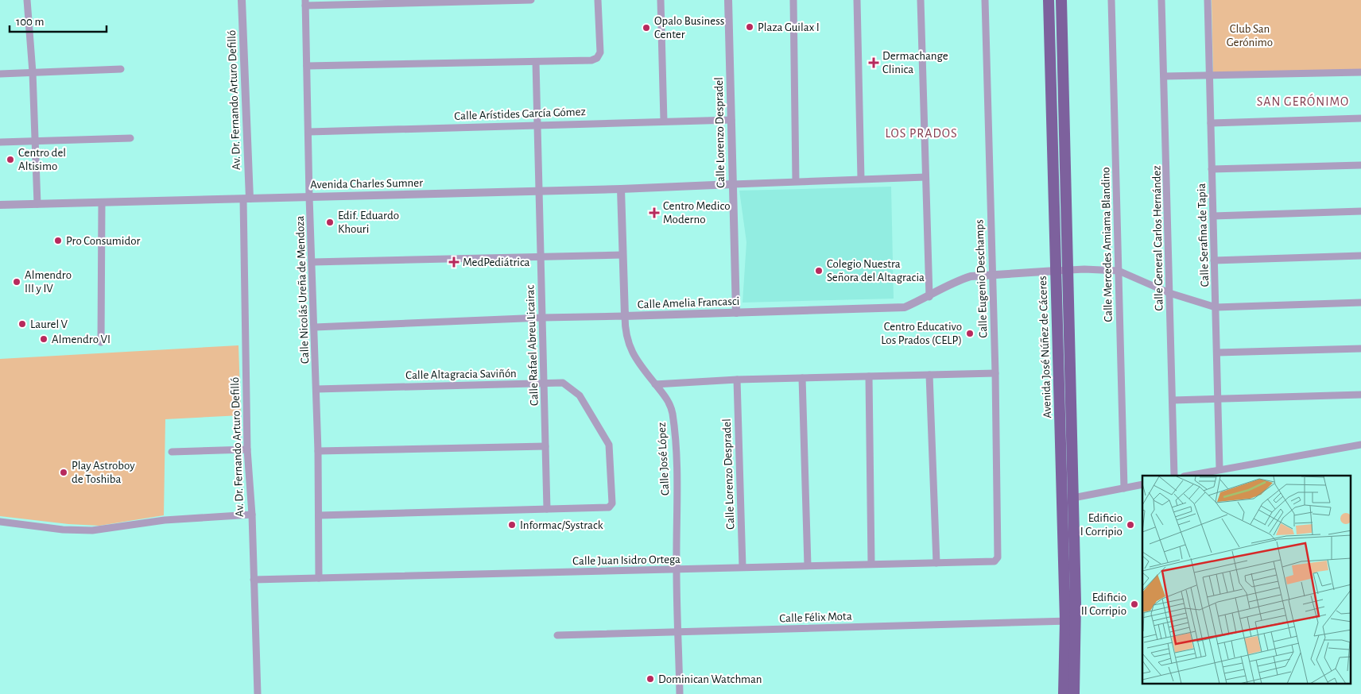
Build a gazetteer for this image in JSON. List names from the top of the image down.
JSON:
{
  "streets": {
    "main road": ["Avenida José Núñez de Cáceres"],
    "street": [
      "Av. Dr. Fernando Arturo Defilló",
      "Calle Arístides García Gómez",
      "Calle Lorenzo Despradel",
      "Avenida Charles Sumner",
      "Calle Serafina de Tapia",
      "Calle General Carlos Hernández",
      "Calle Mercedes Amiama Blandino",
      "Calle Eugenio Deschamps",
      "Calle Nicolás Ureña de Mendoza",
      "Calle Amelia Francasci",
      "Calle Rafael Abreu Licairac",
      "Calle Altagracia Saviñón",
      "Calle José López",
      "Calle Juan Isidro Ortega",
      "Calle Félix Mota"
    ]
  },
  "crossings": [
    ["Av. Dr. Fernando Arturo Defilló", "Avenida Charles Sumner"],
    ["Av. Dr. Fernando Arturo Defilló", "Calle Juan Isidro Ortega"],
    ["Calle Arístides García Gómez", "Calle Lorenzo Despradel"],
    ["Calle Arístides García Gómez", "Calle Nicolás Ureña de Mendoza"],
    ["Calle Arístides García Gómez", "Calle Rafael Abreu Licairac"],
    ["Calle Lorenzo Despradel", "Avenida Charles Sumner"],
    ["Calle Lorenzo Despradel", "Calle Amelia Francasci"],
    ["Calle Lorenzo Despradel", "Calle Juan Isidro Ortega"],
    ["Avenida Charles Sumner", "Calle Nicolás Ureña de Mendoza"],
    ["Avenida Charles Sumner", "Calle Rafael Abreu Licairac"],
    ["Avenida Charles Sumner", "Calle José López"],
    ["Calle Eugenio Deschamps", "Calle Amelia Francasci"],
    ["Calle Eugenio Deschamps", "Calle Juan Isidro Ortega"],
    ["Calle Nicolás Ureña de Mendoza", "Calle Amelia Francasci"],
    ["Calle Nicolás Ureña de Mendoza", "Calle Altagracia Saviñón"],
    ["Calle Nicolás Ureña de Mendoza", "Calle Juan Isidro Ortega"],
    ["Calle Amelia Francasci", "Calle Rafael Abreu Licairac"],
    ["Calle Amelia Francasci", "Avenida José Núñez de Cáceres"],
    ["Calle Amelia Francasci", "Calle José López"],
    ["Calle Rafael Abreu Licairac", "Calle Altagracia Saviñón"],
    ["Avenida José Núñez de Cáceres", "Calle Félix Mota"],
    ["Calle José López", "Calle Juan Isidro Ortega"],
    ["Calle José López", "Calle Félix Mota"]
  ],
  "districts": ["SAN GERÓNIMO", "LOS PRADOS"],
  "parks": ["Club San Gerónimo"],
  "places": {
    "other": [
      "Plaza Guilax I",
      "Opalo Business Center",
      "Centro del Altisimo",
      "Edif. Eduardo Khouri",
      "Pro Consumidor",
      "Colegio Nuestra Señora del Altagracia",
      "Almendro III y IV",
      "Laurel V",
      "Centro Educativo Los Prados (CELP)",
      "Almendro VI",
      "Play Astroboy de Toshiba",
      "Informac/Systrack",
      "Edificio I Corripio",
      "Edificio II Corripio",
      "Dominican Watchman"
    ],
    "health": ["Dermachange Clinica", "Centro Medico Moderno", "MedPediátrica"]
  },
  "scale_bar": "100 m"
}
